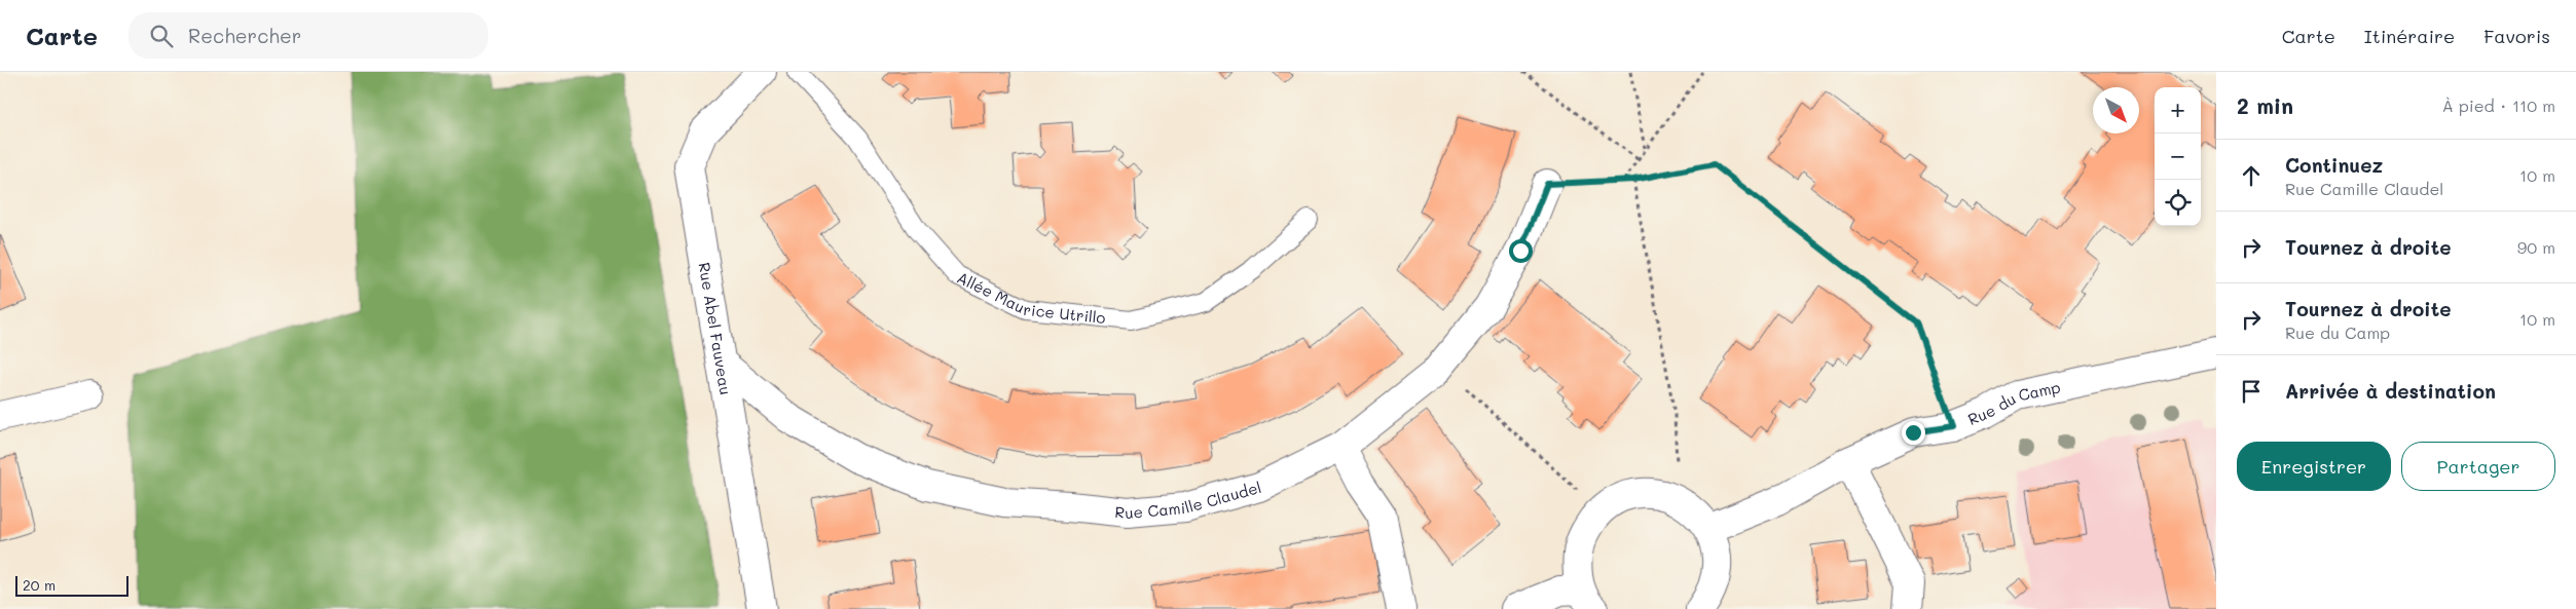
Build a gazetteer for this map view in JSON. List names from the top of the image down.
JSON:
{
  "streets": {
    "street": ["Rue Abel Fauveau", "Rue du Camp", "Rue Camille Claudel"],
    "lane": ["Allée Maurice Utrillo"]
  },
  "crossings": [
    ["Rue Abel Fauveau", "Rue Camille Claudel"]
  ],
  "scale_bar": "20 m",
  "north": "bottom right",
  "page": {
    "header": "Carte",
    "search": "Rechercher",
    "nav": ["Carte", "Itinéraire", "Favoris"],
    "heading": ["2 min", "À pied · 110 m"],
    "map_buttons": ["+", "−"],
    "list": [
      ["Continuez", "Rue Camille Claudel", "10 m"],
      ["Tournez à droite", "90 m"],
      ["Tournez à droite", "Rue du Camp", "10 m"],
      "Arrivée à destination"
    ],
    "buttons": ["Enregistrer", "Partager"],
    "scale": "20 m"
  }
}
